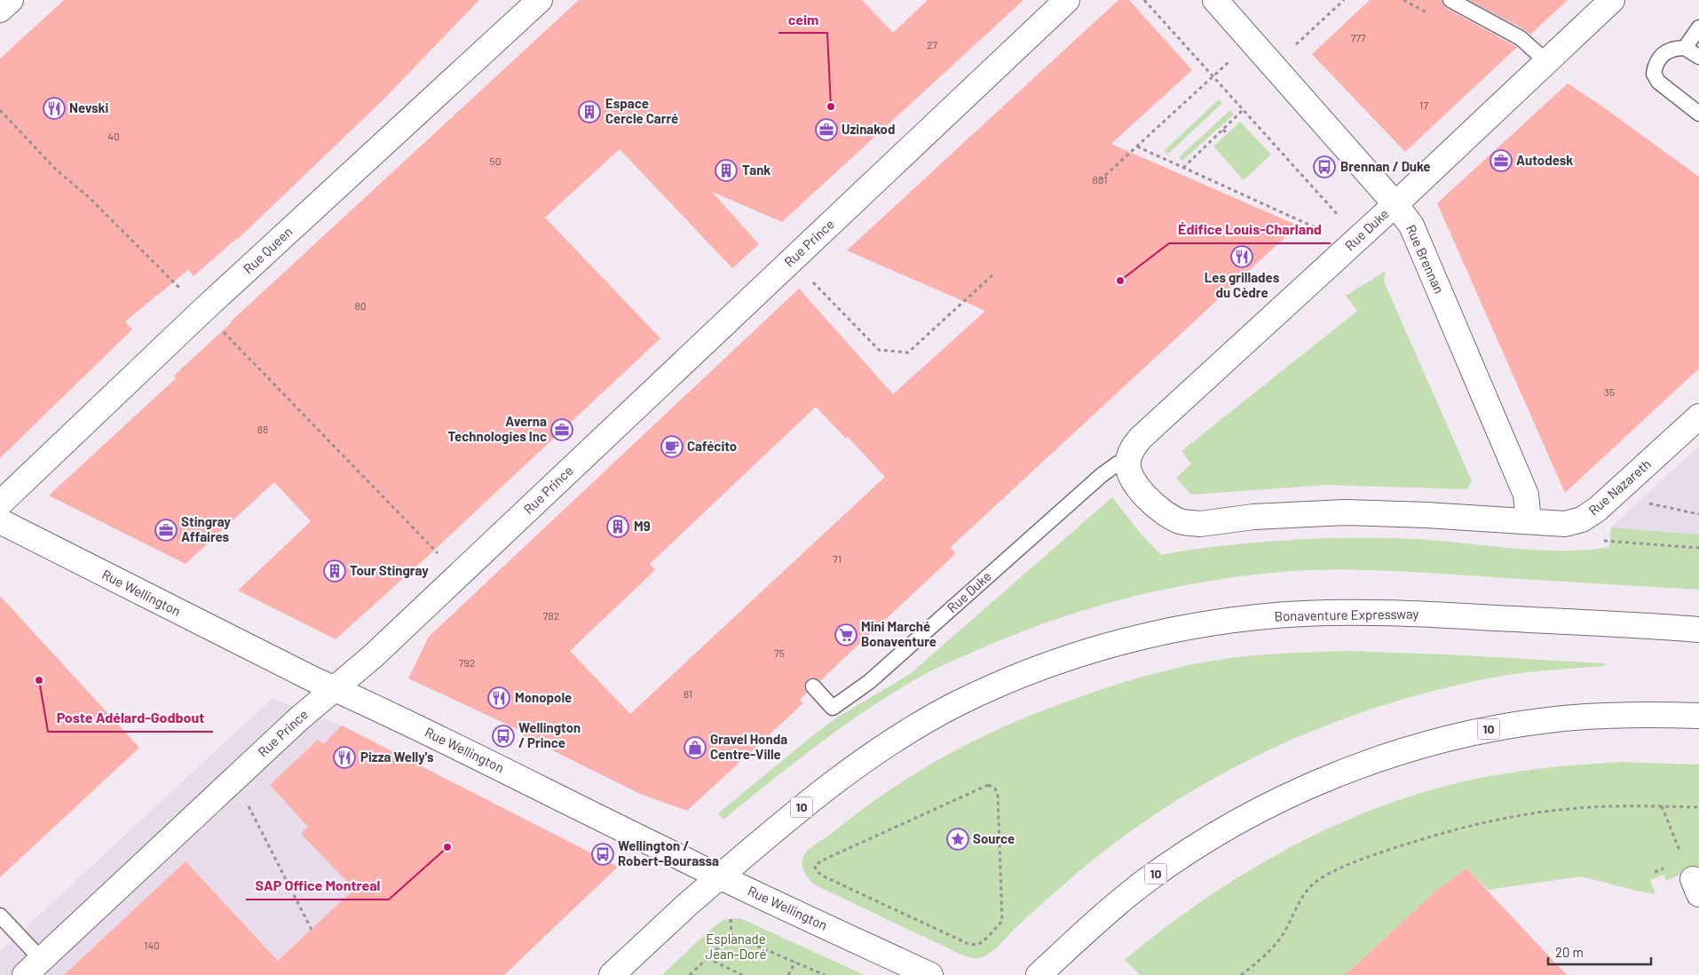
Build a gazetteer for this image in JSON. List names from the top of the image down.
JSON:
{
  "streets": {
    "main road": [
      "Rue Duke",
      "Rue Prince",
      "Rue Queen",
      "Rue Brennan",
      "Rue Nazareth",
      "Rue Wellington",
      "Bonaventure Expressway",
      "10"
    ]
  },
  "crossings": [
    ["Rue Duke", "Rue Brennan"],
    ["Rue Prince", "Rue Wellington"],
    ["Rue Brennan", "Rue Nazareth"],
    ["Rue Wellington", "Bonaventure Expressway"]
  ],
  "parks": ["Esplanade Jean-Doré"],
  "places": {
    "other": [
      "ceim",
      "Édifice Louis-Charland",
      "Poste Adélard-Godbout",
      "SAP Office Montreal"
    ],
    "restaurant": [
      "Nevski",
      "Les grillades du Cèdre",
      "Monopole",
      "Pizza Welly's"
    ],
    "building": [
      "Espace Cercle Carré",
      "Tank",
      "M9",
      "Tour Stingray"
    ],
    "office": [
      "Uzinakod",
      "Autodesk",
      "Averna Technologies Inc",
      "Stingray Affaires"
    ],
    "bus stop": ["Brennan / Duke", "Wellington / Prince", "Wellington / Robert-Bourassa"],
    "cafe": ["Cafécito"],
    "supermarket": ["Mini Marché Bonaventure"],
    "shop": ["Gravel Honda Centre-Ville"],
    "place": ["Source"]
  },
  "house_numbers": [
    "777",
    "27",
    "17",
    "40",
    "50",
    "801",
    "80",
    "35",
    "88",
    "71",
    "782",
    "75",
    "792",
    "81",
    "140"
  ],
  "scale_bar": "20 m"
}
